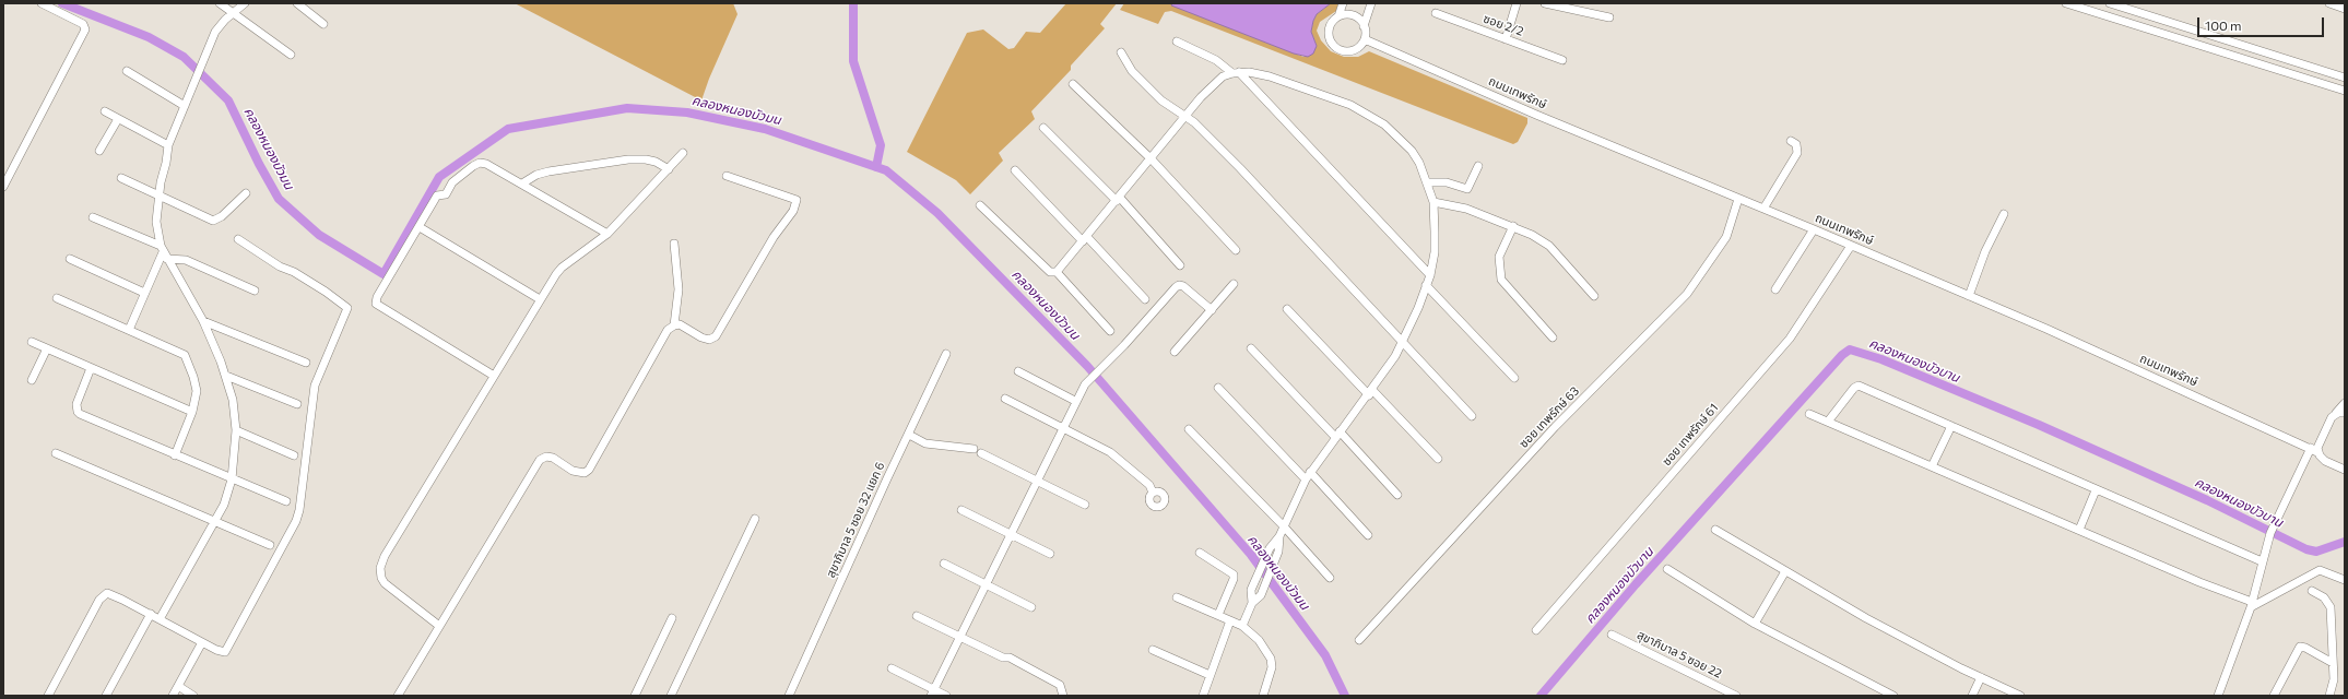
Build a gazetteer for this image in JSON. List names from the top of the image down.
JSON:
{
  "streets": {
    "street": [
      "ซอย 2/2",
      "ถนนเทพรักษ์",
      "ซอย เทพรักษ์ 63",
      "ซอย เทพรักษ์ 61",
      "สุขาภิบาล 5 ซอย 32 แยก 6",
      "สุขาภิบาล 5 ซอย 22"
    ]
  },
  "crossings": [
    ["ถนนเทพรักษ์", "ซอย เทพรักษ์ 63"],
    ["ถนนเทพรักษ์", "ซอย เทพรักษ์ 61"]
  ],
  "water": ["คลองหนองบัวมน", "คลองหนองบัวบาน"],
  "scale_bar": "100 m"
}
